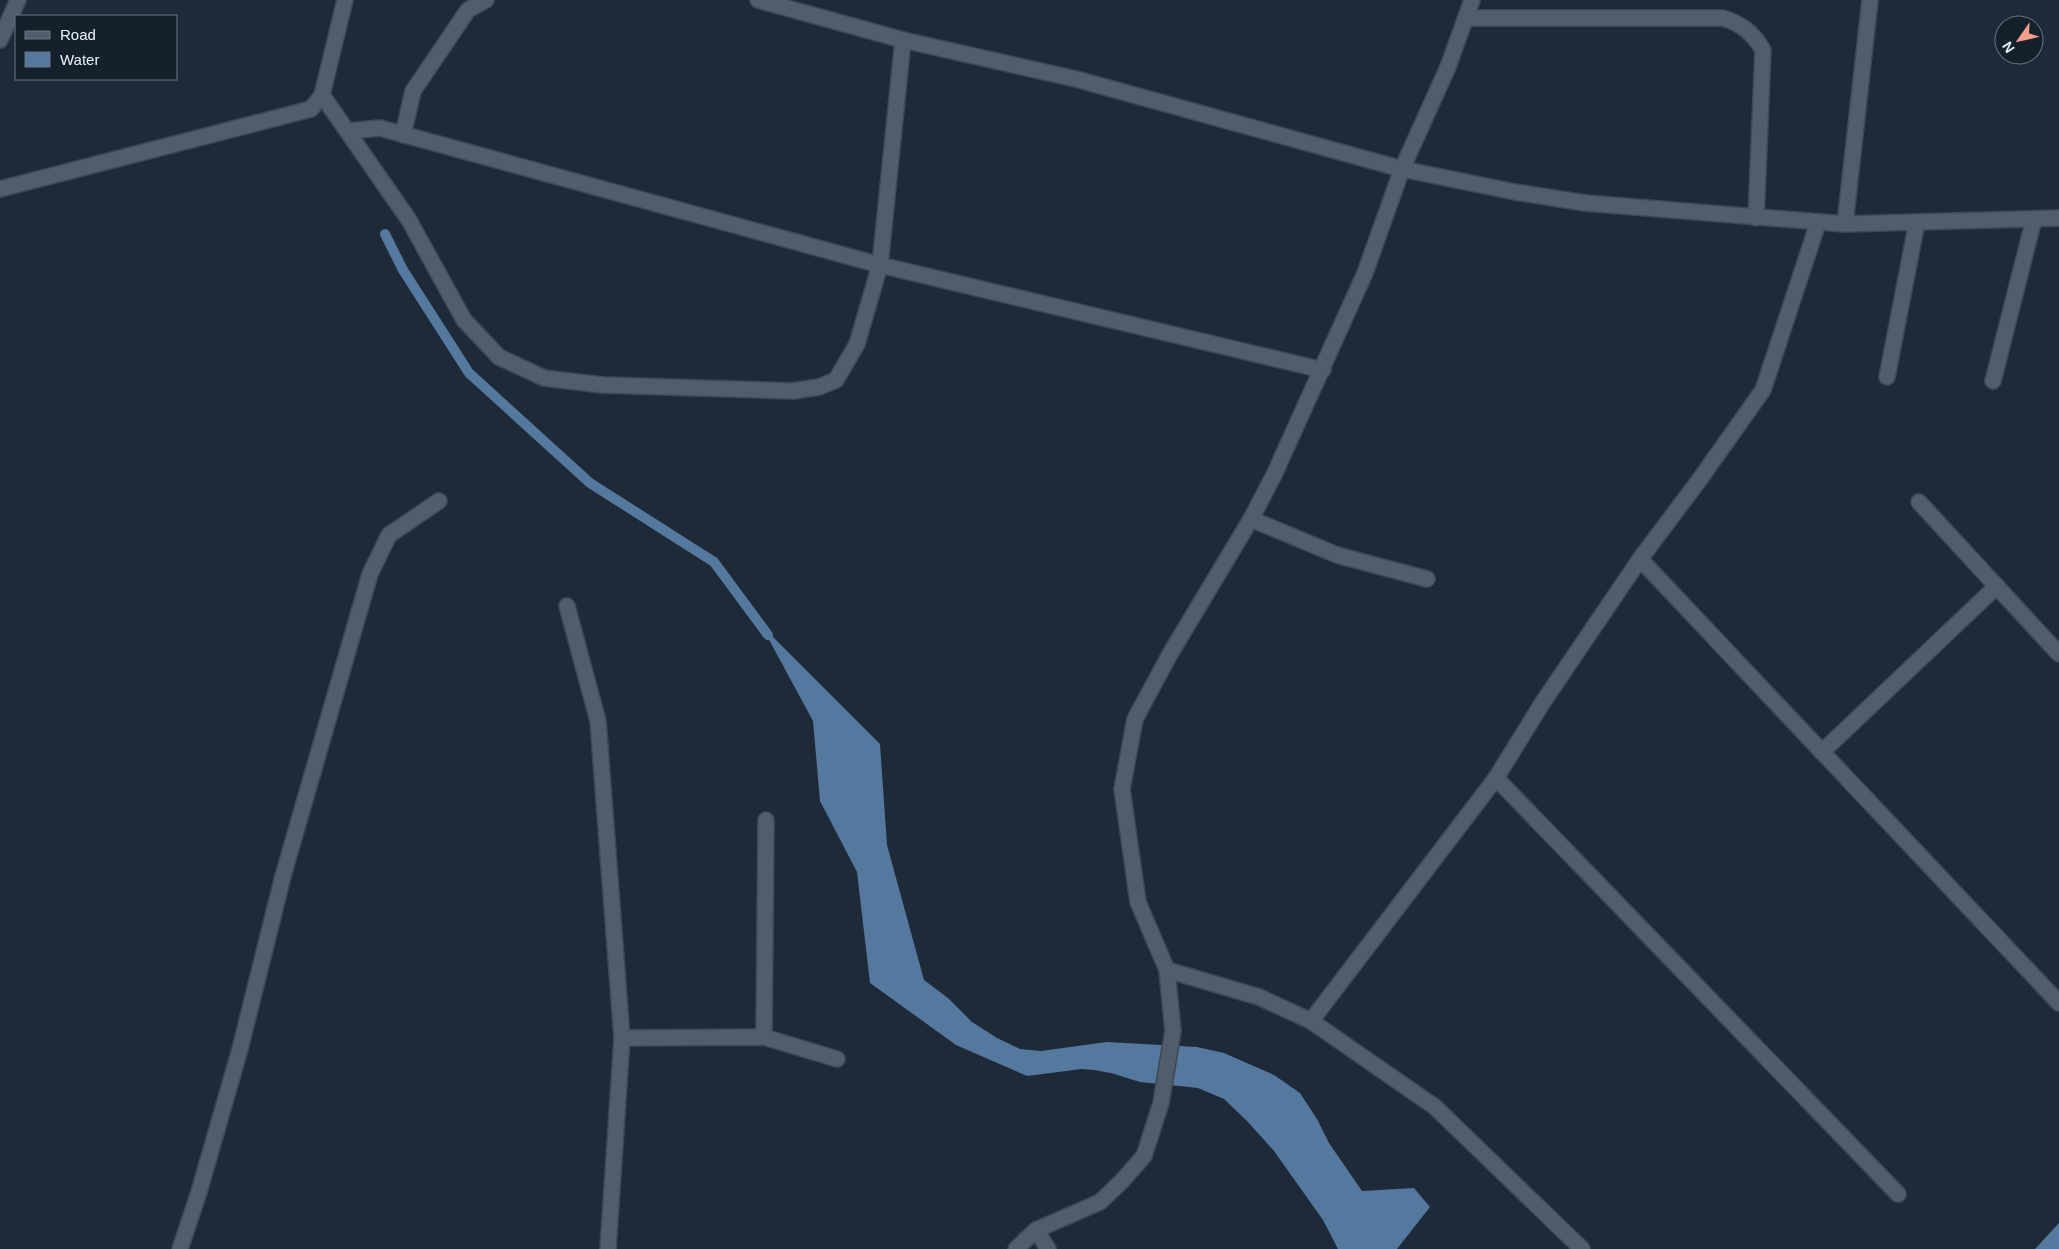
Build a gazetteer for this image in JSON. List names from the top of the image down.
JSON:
{
  "legend": ["Road", "Water"],
  "north": "bottom left"
}
